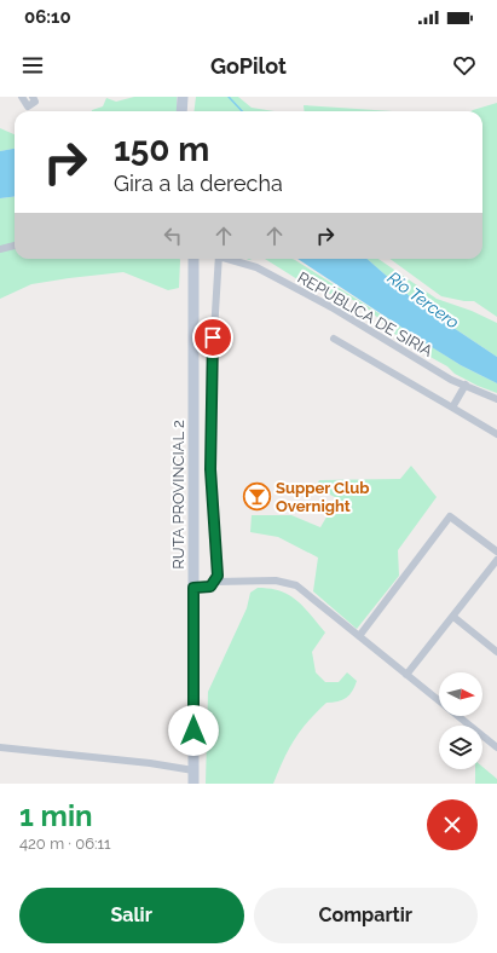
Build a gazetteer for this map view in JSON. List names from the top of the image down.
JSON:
{
  "streets": {
    "main road": ["RUTA PROVINCIAL 2"],
    "street": ["REPÚBLICA DE SIRIA"]
  },
  "water": ["Río Tercero"],
  "places": {
    "bar": ["Supper Club Overnight"]
  },
  "north": "right",
  "page": {
    "status": "06:10",
    "header": "GoPilot",
    "turn": ["150 m", "Gira a la derecha"],
    "heading": ["1 min", "420 m · 06:11"],
    "buttons": ["Salir", "Compartir"]
  }
}
